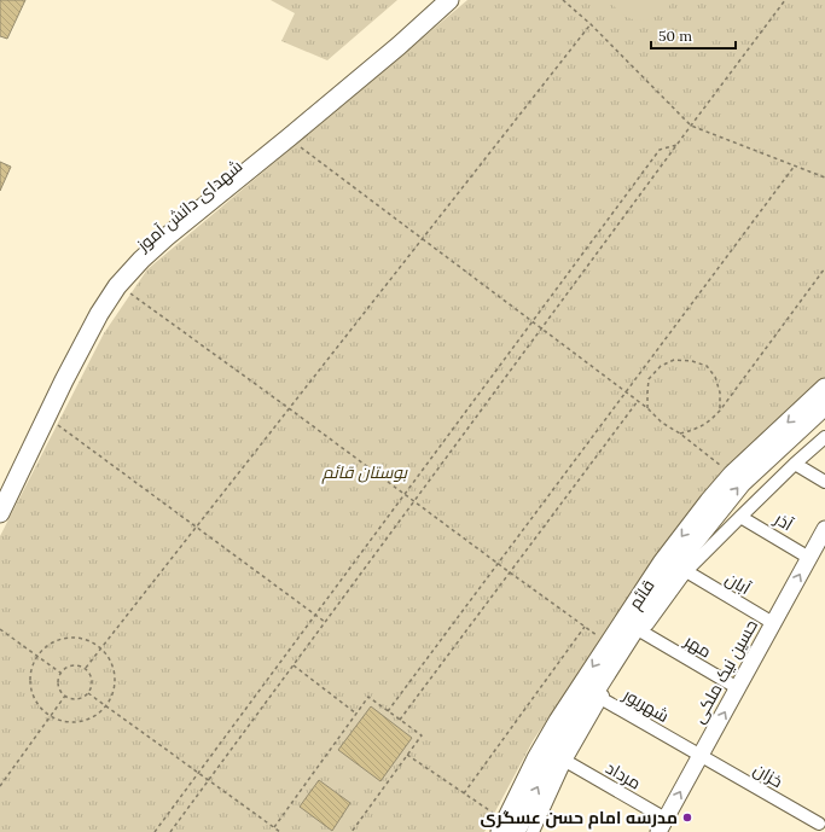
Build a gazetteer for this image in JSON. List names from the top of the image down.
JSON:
{
  "streets": {
    "main road": ["شهدای دانش آموز", "قائم"],
    "street": [
      "آذر",
      "آبان",
      "مهر",
      "حسین نیک ملکی",
      "شهریور",
      "مرداد",
      "خزان"
    ]
  },
  "crossings": [
    ["آذر", "حسین نیک ملکی"],
    ["آبان", "حسین نیک ملکی"],
    ["مهر", "حسین نیک ملکی"],
    ["حسین نیک ملکی", "شهریور"],
    ["حسین نیک ملکی", "مرداد"],
    ["حسین نیک ملکی", "خزان"],
    ["شهریور", "خزان"]
  ],
  "parks": ["بوستان قائم"],
  "places": ["مدرسه امام حسن عسگری"],
  "scale_bar": "50 m"
}
